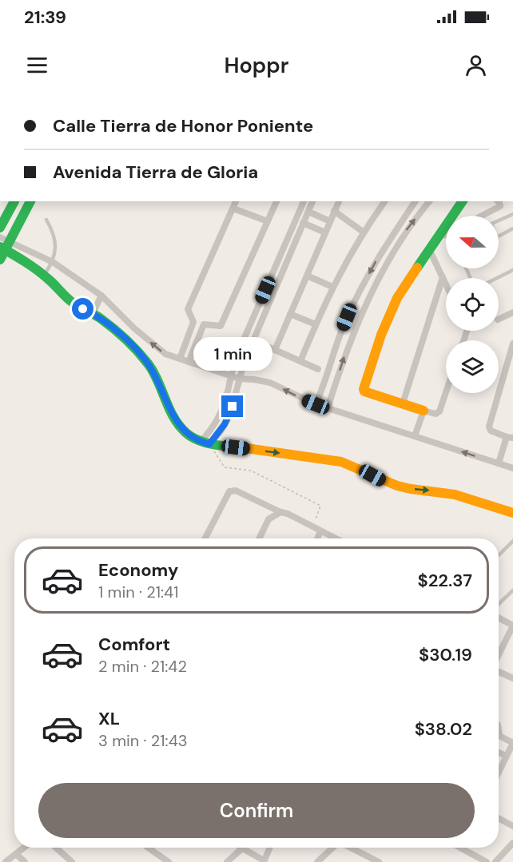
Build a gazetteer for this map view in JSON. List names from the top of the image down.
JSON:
{
  "north": "left",
  "page": {
    "status": "21:39",
    "header": "Hoppr",
    "banner": ["Calle Tierra de Honor Poniente", "Avenida Tierra de Gloria"],
    "bubble": "1 min",
    "list": [
      {
        "name": "Economy",
        "note": "1 min · 21:41",
        "value": "$22.37"
      },
      {
        "name": "Comfort",
        "note": "2 min · 21:42",
        "value": "$30.19"
      },
      {
        "name": "XL",
        "note": "3 min · 21:43",
        "value": "$38.02"
      }
    ],
    "buttons": "Confirm"
  }
}
